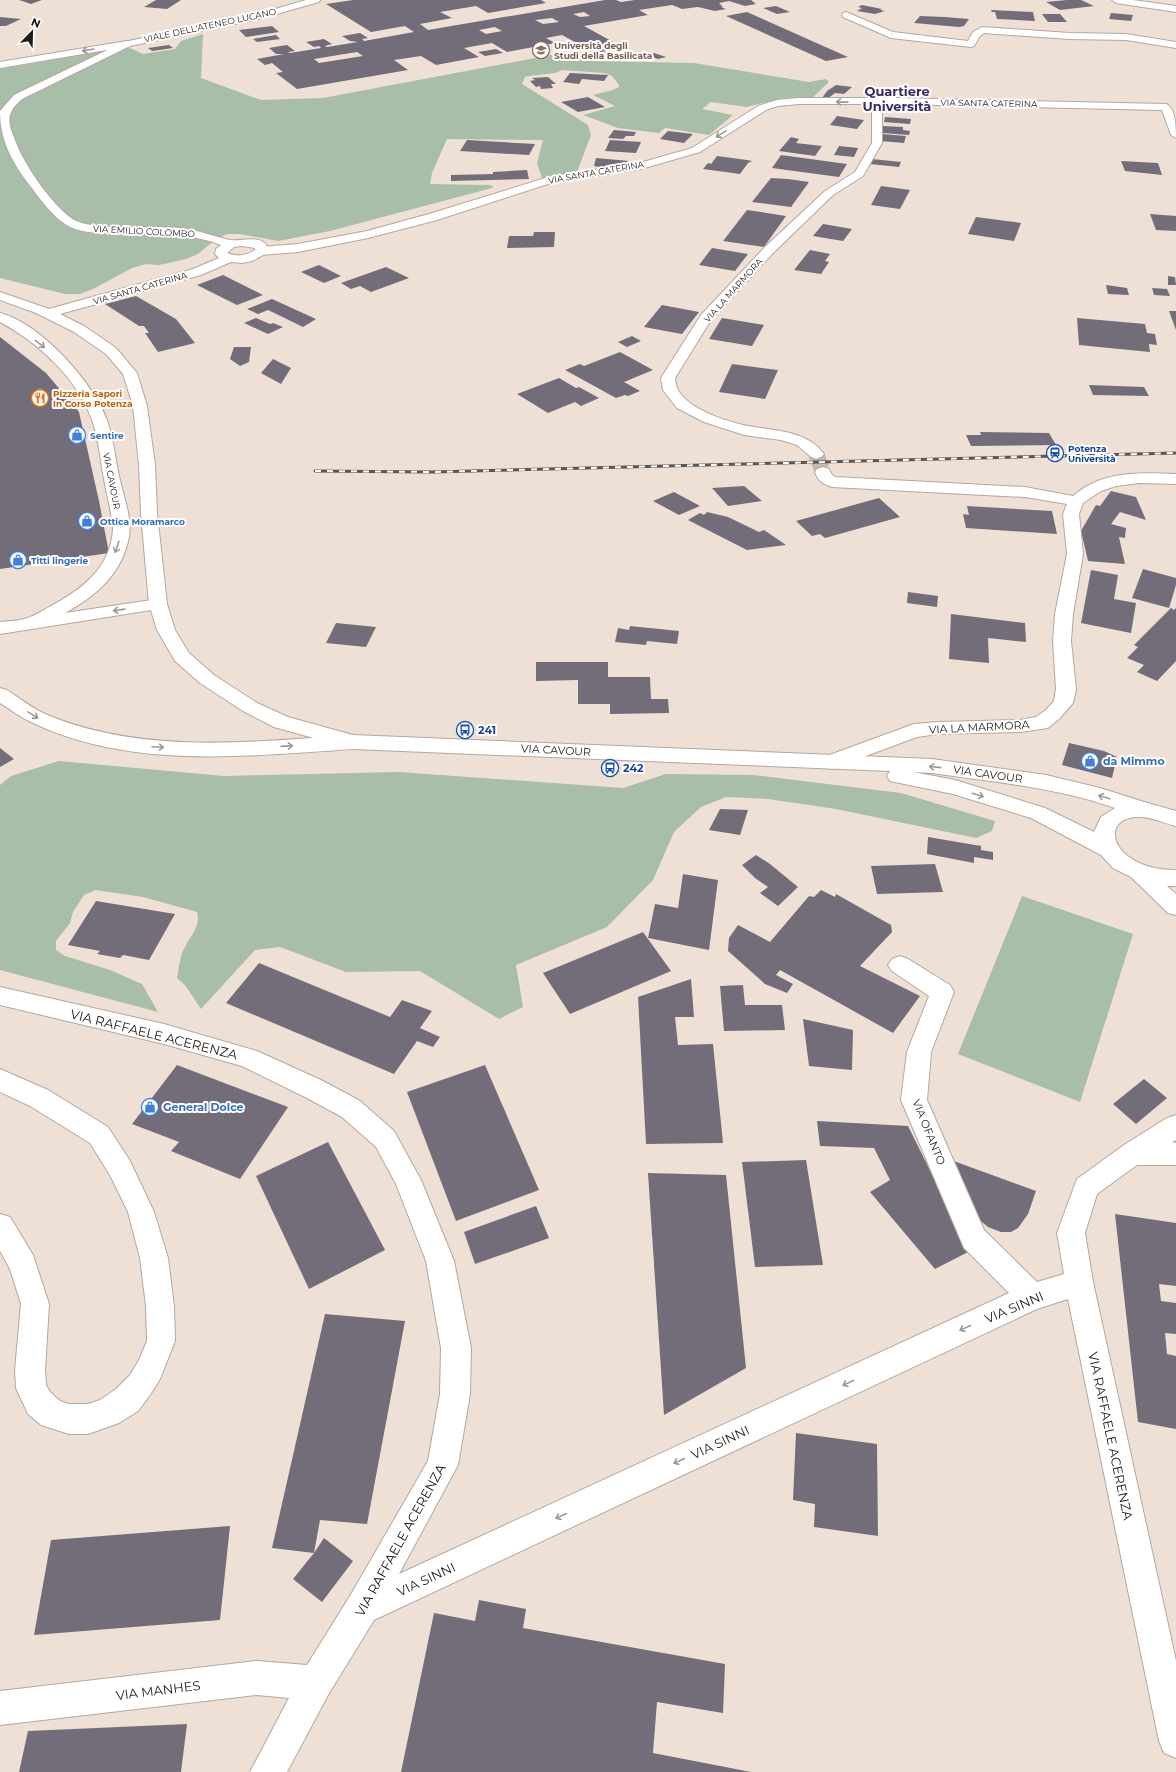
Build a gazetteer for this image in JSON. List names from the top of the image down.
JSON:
{
  "streets": {
    "street": [
      "VIALE DELL'ATENEO LUCANO",
      "VIA SANTA CATERINA",
      "VIA EMILIO COLOMBO",
      "VIA LA MARMORA",
      "VIA CAVOUR",
      "VIA RAFFAELE ACERENZA",
      "VIA OFANTO",
      "VIA SINNI",
      "VIA MANHES"
    ]
  },
  "crossings": [
    ["VIALE DELL'ATENEO LUCANO", "VIA EMILIO COLOMBO"],
    ["VIA SANTA CATERINA", "VIA CAVOUR"],
    ["VIA LA MARMORA", "VIA CAVOUR"],
    ["VIA RAFFAELE ACERENZA", "VIA SINNI"],
    ["VIA RAFFAELE ACERENZA", "VIA MANHES"],
    ["VIA OFANTO", "VIA SINNI"]
  ],
  "one_way": ["VIA SINNI"],
  "districts": ["Quartiere Università"],
  "places": {
    "school or university": ["Università degli Studi della Basilicata"],
    "restaurant": ["Pizzeria Sapori In Corso Potenza"],
    "shop": [
      "Sentire",
      "Ottica Moramarco",
      "Titti lingerie",
      "da Mimmo",
      "General Dolce"
    ],
    "station": ["Potenza Università"],
    "bus stop": ["241", "242"]
  },
  "north": "top right"
}
